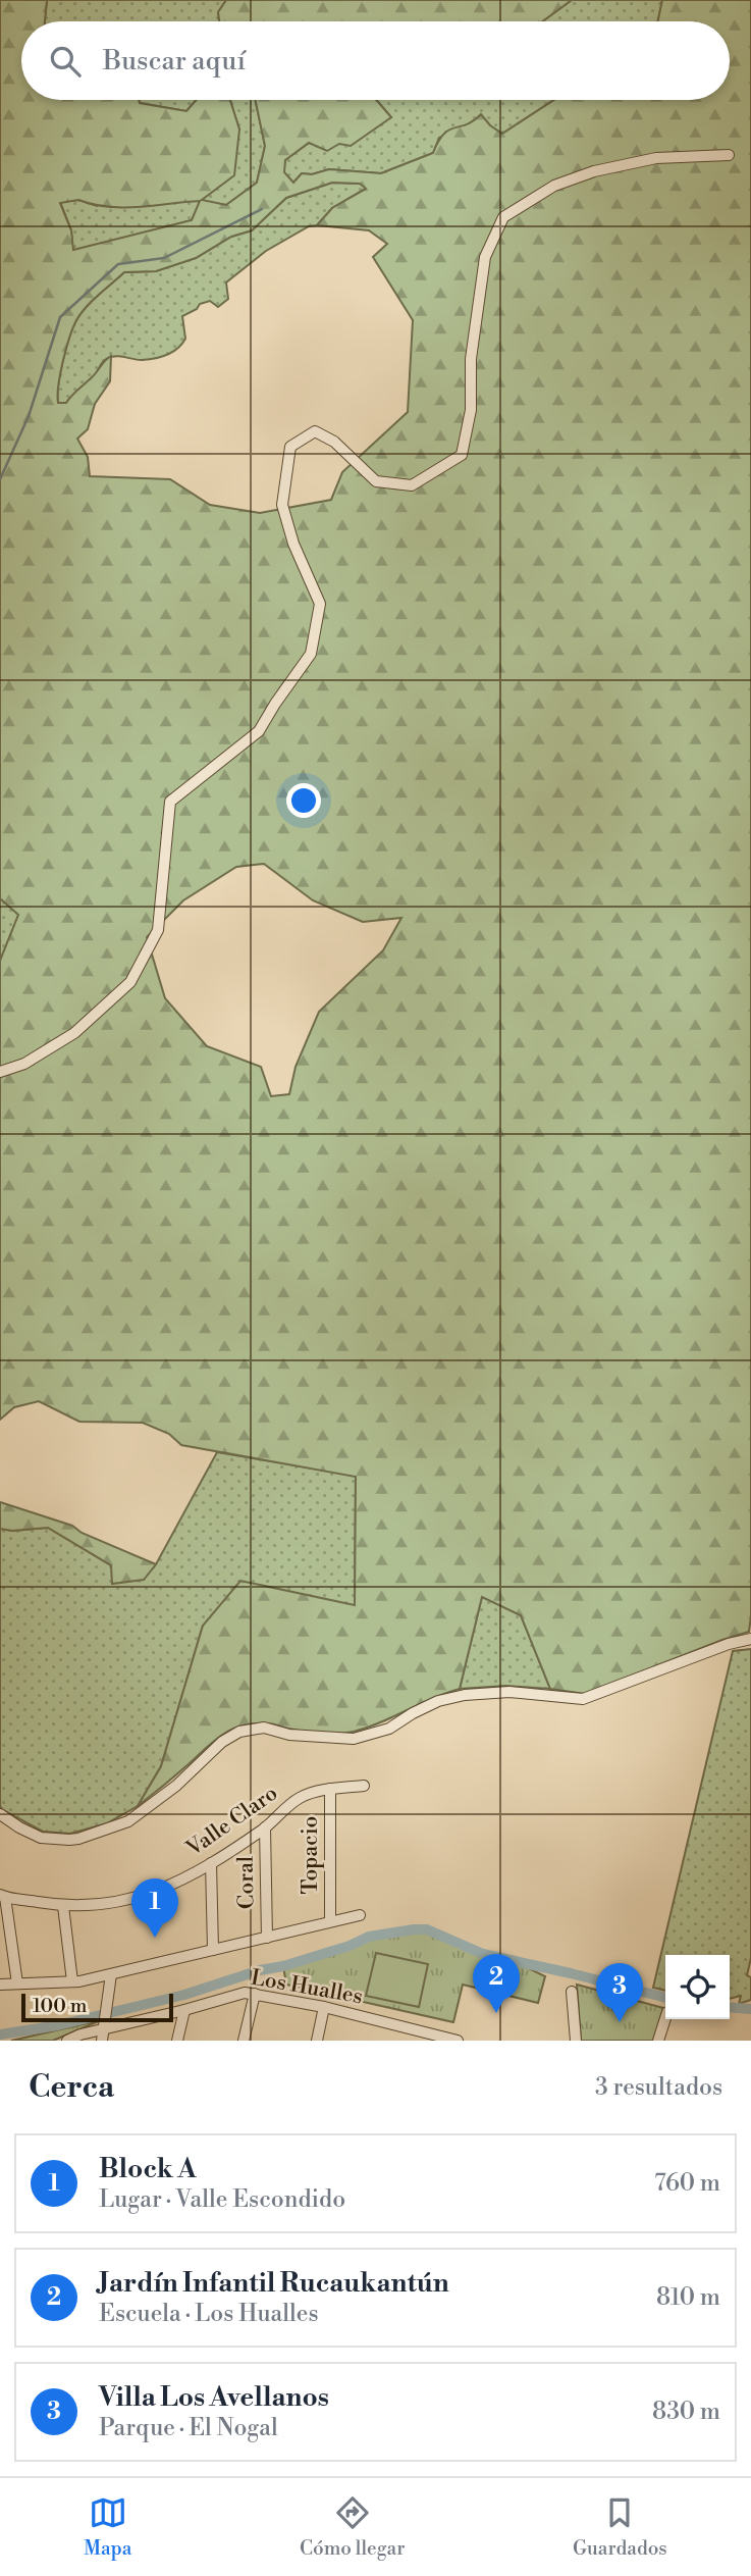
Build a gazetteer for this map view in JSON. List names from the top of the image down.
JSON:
{
  "streets": {
    "street": [
      "Valle Claro",
      "Topacio",
      "Coral",
      "Los Hualles"
    ]
  },
  "crossings": [
    ["Valle Claro", "Topacio"],
    ["Valle Claro", "Coral"]
  ],
  "scale_bar": "100 m",
  "page": {
    "search": "Buscar aquí",
    "pins": ["1", "2", "3"],
    "scale": "100 m",
    "heading": ["Cerca", "3 resultados"],
    "list": [
      {
        "mark": "1",
        "name": "Block A",
        "note": "Lugar · Valle Escondido",
        "value": "760 m"
      },
      {
        "mark": "2",
        "name": "Jardín Infantil Rucaukantún",
        "note": "Escuela · Los Hualles",
        "value": "810 m"
      },
      {
        "mark": "3",
        "name": "Villa Los Avellanos",
        "note": "Parque · El Nogal",
        "value": "830 m"
      }
    ],
    "nav": ["Mapa", "Cómo llegar", "Guardados"]
  }
}
